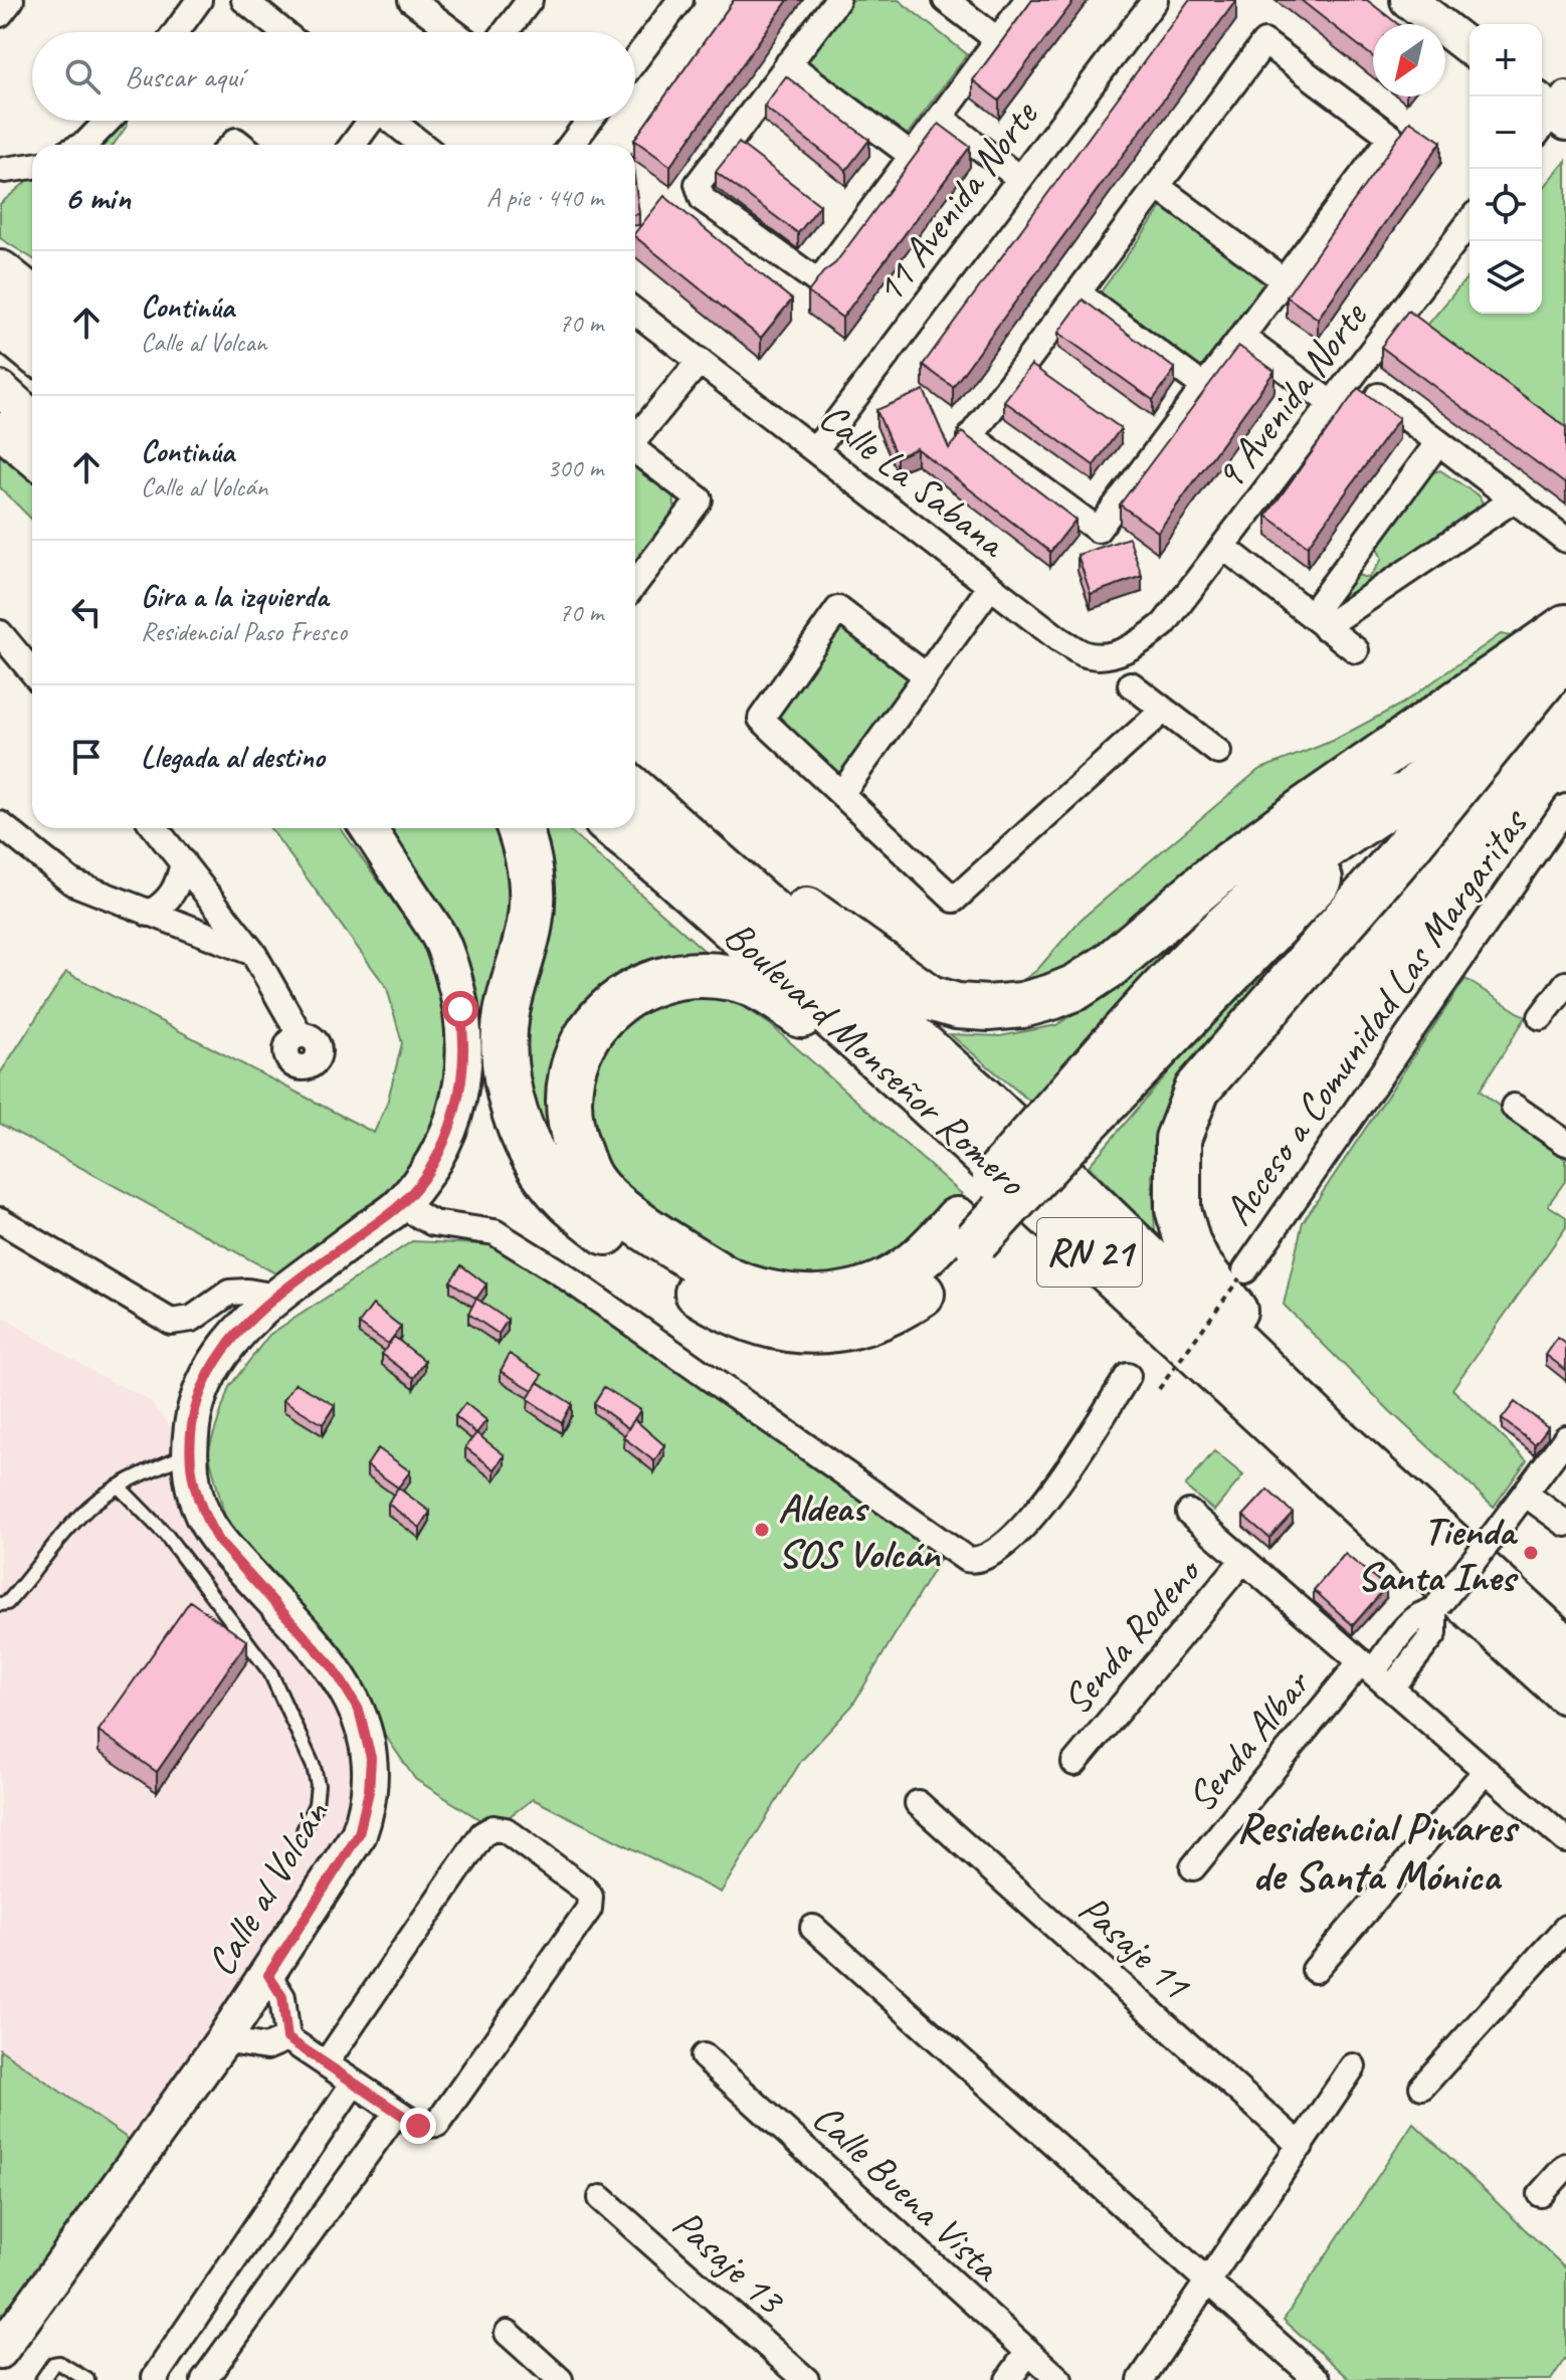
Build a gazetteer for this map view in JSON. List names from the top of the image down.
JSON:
{
  "streets": {
    "highway": ["Boulevard Monseñor Romero", "RN 21"],
    "street": [
      "11 Avenida Norte",
      "9 Avenida Norte",
      "Calle La Sabana",
      "Acceso a Comunidad Las Margaritas",
      "Senda Rodeno",
      "Senda Albar",
      "Calle al Volcán",
      "Pasaje 11",
      "Calle Buena Vista",
      "Pasaje 13"
    ]
  },
  "crossings": [
    ["11 Avenida Norte", "Calle La Sabana"],
    ["9 Avenida Norte", "Calle La Sabana"]
  ],
  "districts": ["Residencial Pinares de Santa Mónica"],
  "places": ["Aldeas SOS Volcán", "Tienda Santa Ines"],
  "north": "bottom left",
  "page": {
    "map_buttons": ["+", "−"],
    "search": "Buscar aquí",
    "heading": ["6 min", "A pie · 440 m"],
    "list": [
      ["Continúa", "Calle al Volcan", "70 m"],
      ["Continúa", "Calle al Volcán", "300 m"],
      ["Gira a la izquierda", "Residencial Paso Fresco", "70 m"],
      "Llegada al destino"
    ]
  }
}
